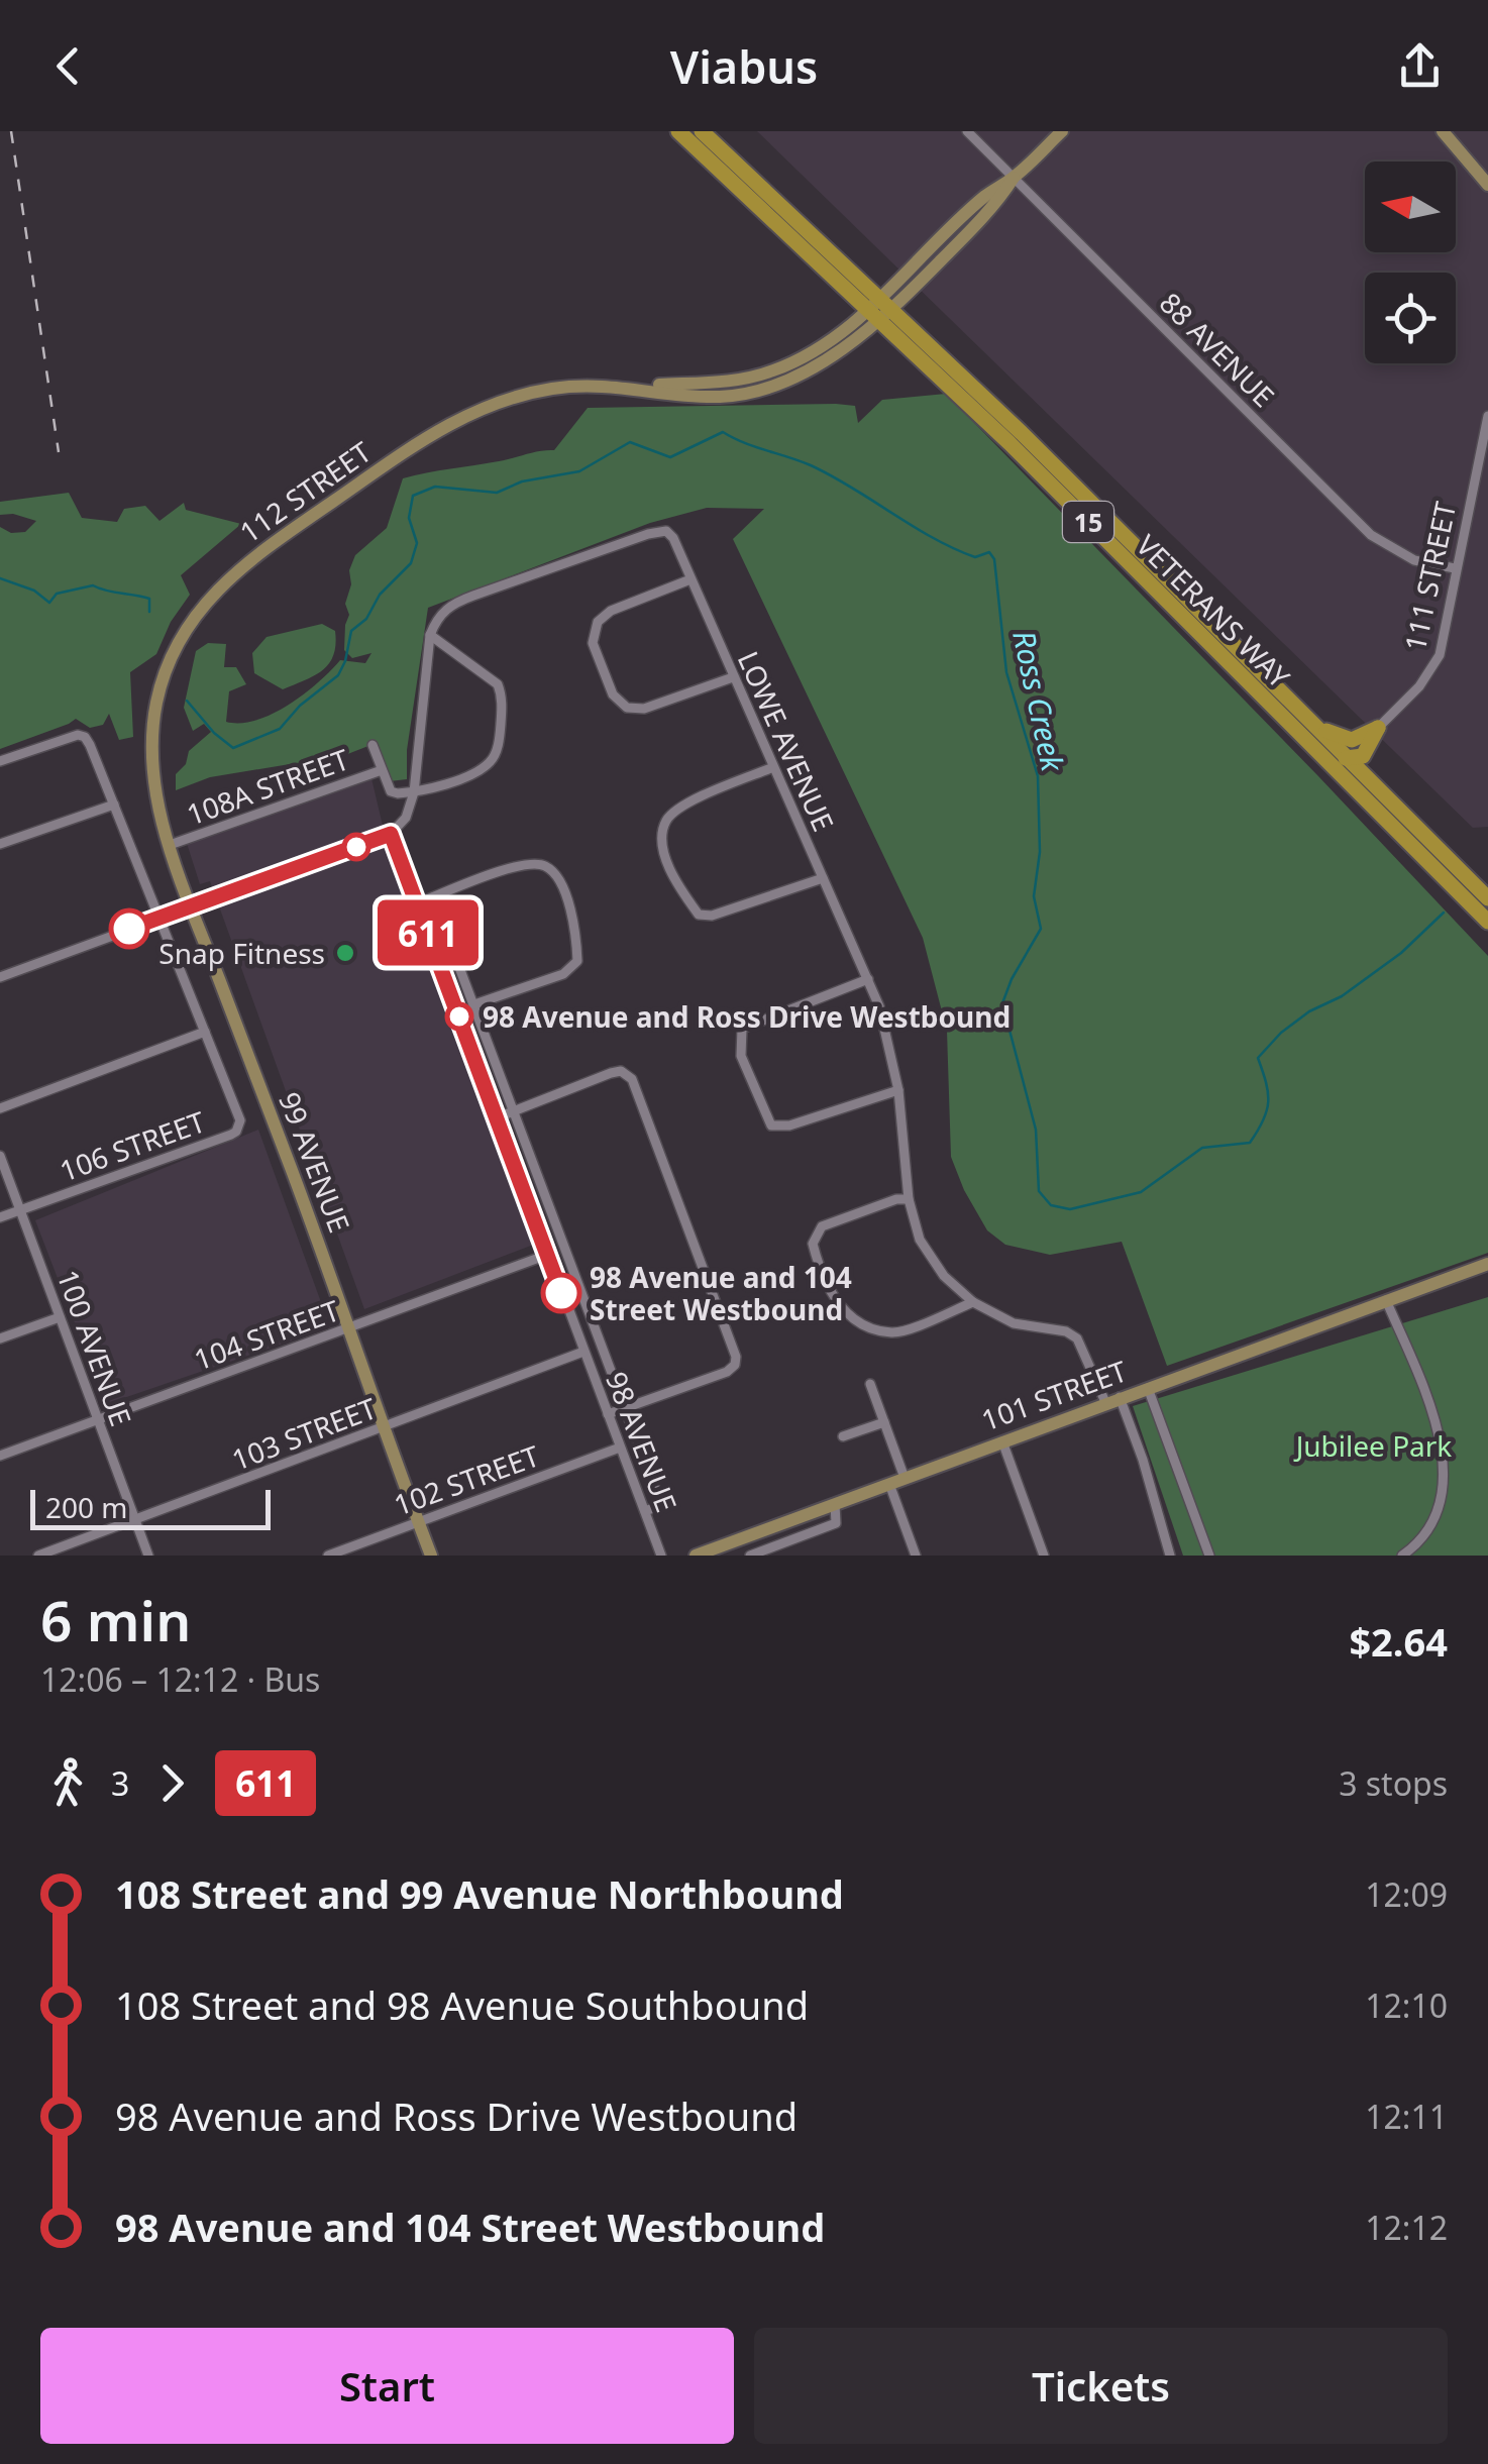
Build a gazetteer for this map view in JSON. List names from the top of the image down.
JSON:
{
  "streets": {
    "main road": [
      "112 STREET",
      "15",
      "VETERANS WAY",
      "99 AVENUE",
      "101 STREET"
    ],
    "street": [
      "88 AVENUE",
      "111 STREET",
      "LOWE AVENUE",
      "108A STREET",
      "106 STREET",
      "104 STREET",
      "100 AVENUE",
      "103 STREET",
      "98 AVENUE",
      "102 STREET"
    ]
  },
  "crossings": [
    ["88 AVENUE", "112 STREET"],
    ["88 AVENUE", "111 STREET"],
    ["112 STREET", "VETERANS WAY"],
    ["112 STREET", "99 AVENUE"],
    ["LOWE AVENUE", "101 STREET"],
    ["108A STREET", "99 AVENUE"],
    ["106 STREET", "100 AVENUE"],
    ["99 AVENUE", "104 STREET"],
    ["99 AVENUE", "103 STREET"],
    ["99 AVENUE", "102 STREET"],
    ["104 STREET", "100 AVENUE"],
    ["104 STREET", "98 AVENUE"],
    ["100 AVENUE", "103 STREET"],
    ["103 STREET", "98 AVENUE"],
    ["98 AVENUE", "102 STREET"]
  ],
  "water": ["Ross Creek"],
  "parks": ["Jubilee Park"],
  "places": ["Snap Fitness", "98 Avenue and Ross Drive Westbound", "98 Avenue and 104 Street Westbound"],
  "lines": ["bus line 611"],
  "scale_bar": "200 m",
  "north": "left",
  "page": {
    "header": "Viabus",
    "on_map": "611",
    "scale": "200 m",
    "heading": ["6 min", "12:06 – 12:12 · Bus", "$2.64"],
    "legs": ["3", "611", "3 stops"],
    "list": [
      {
        "name": "108 Street and 99 Avenue Northbound",
        "value": "12:09"
      },
      {
        "name": "108 Street and 98 Avenue Southbound",
        "value": "12:10"
      },
      {
        "name": "98 Avenue and Ross Drive Westbound",
        "value": "12:11"
      },
      {
        "name": "98 Avenue and 104 Street Westbound",
        "value": "12:12"
      }
    ],
    "buttons": ["Start", "Tickets"]
  }
}
